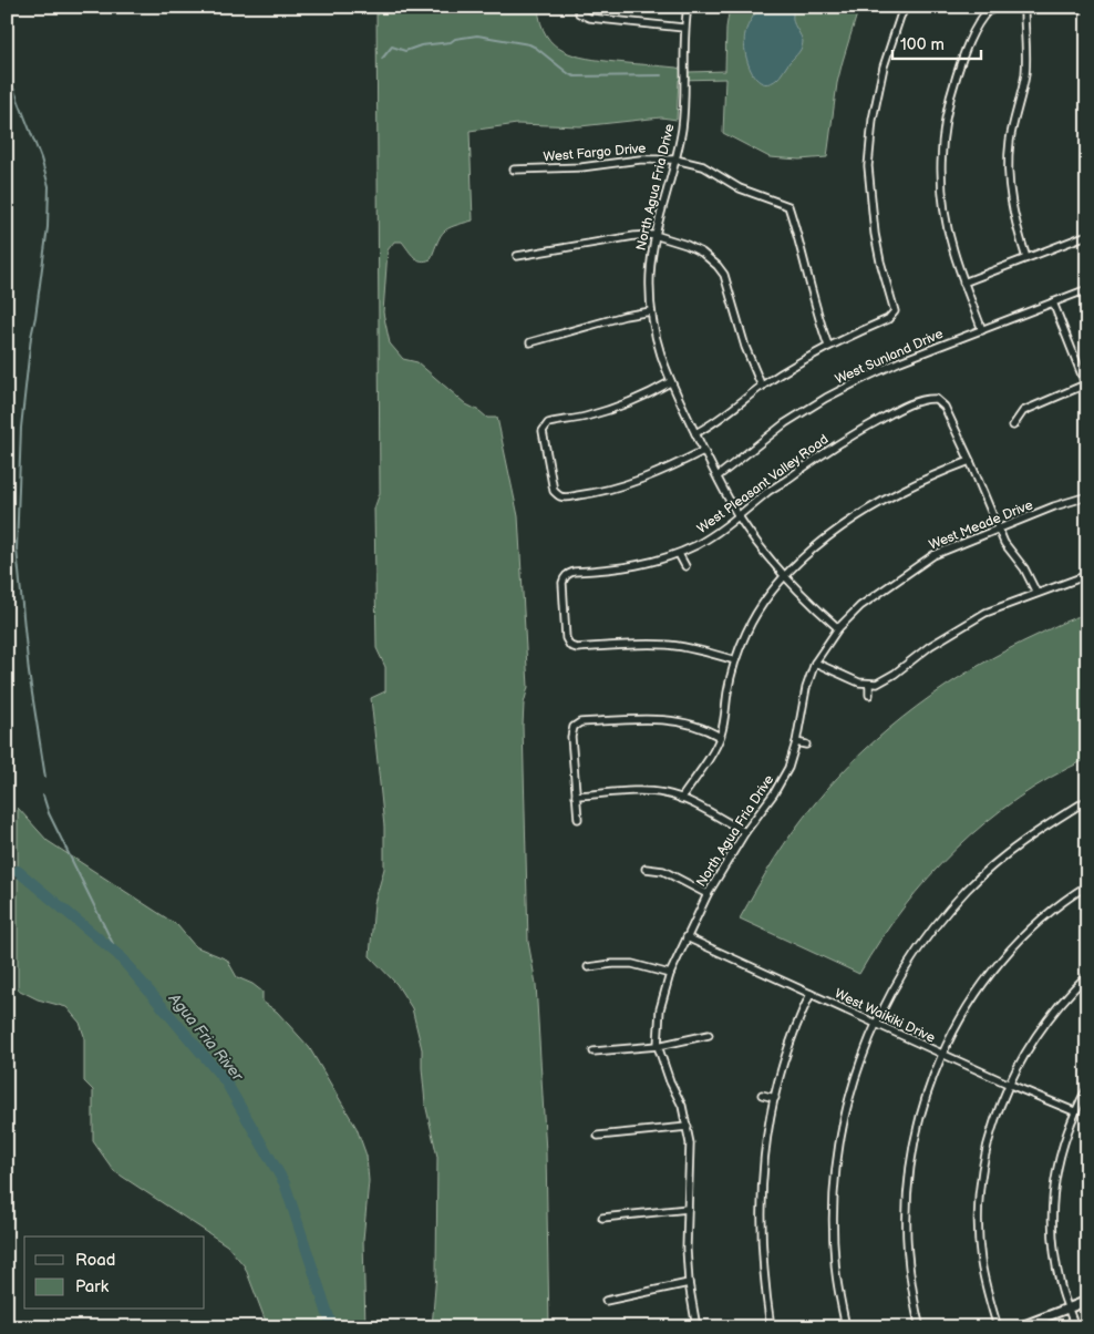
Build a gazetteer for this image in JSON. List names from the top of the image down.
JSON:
{
  "streets": {
    "street": [
      "West Fargo Drive",
      "North Agua Fria Drive",
      "West Sunland Drive",
      "West Pleasant Valley Road",
      "West Meade Drive",
      "West Waikiki Drive"
    ]
  },
  "crossings": [
    ["West Fargo Drive", "North Agua Fria Drive"],
    ["North Agua Fria Drive", "West Sunland Drive"],
    ["North Agua Fria Drive", "West Pleasant Valley Road"],
    ["North Agua Fria Drive", "West Meade Drive"],
    ["North Agua Fria Drive", "West Waikiki Drive"]
  ],
  "water": ["Agua Fria River"],
  "legend": ["Road", "Park"],
  "scale_bar": "100 m"
}
